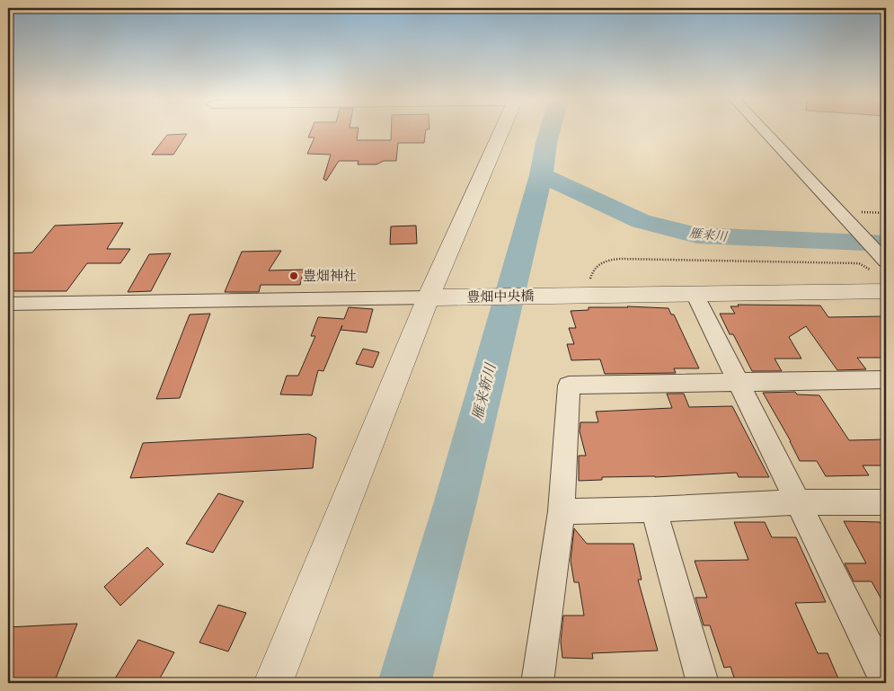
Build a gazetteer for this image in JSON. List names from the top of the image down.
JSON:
{
  "streets": {
    "street": ["豊畑中央橋"]
  },
  "water": ["雁来川", "雁来新川"],
  "places": ["豊畑神社"]
}
